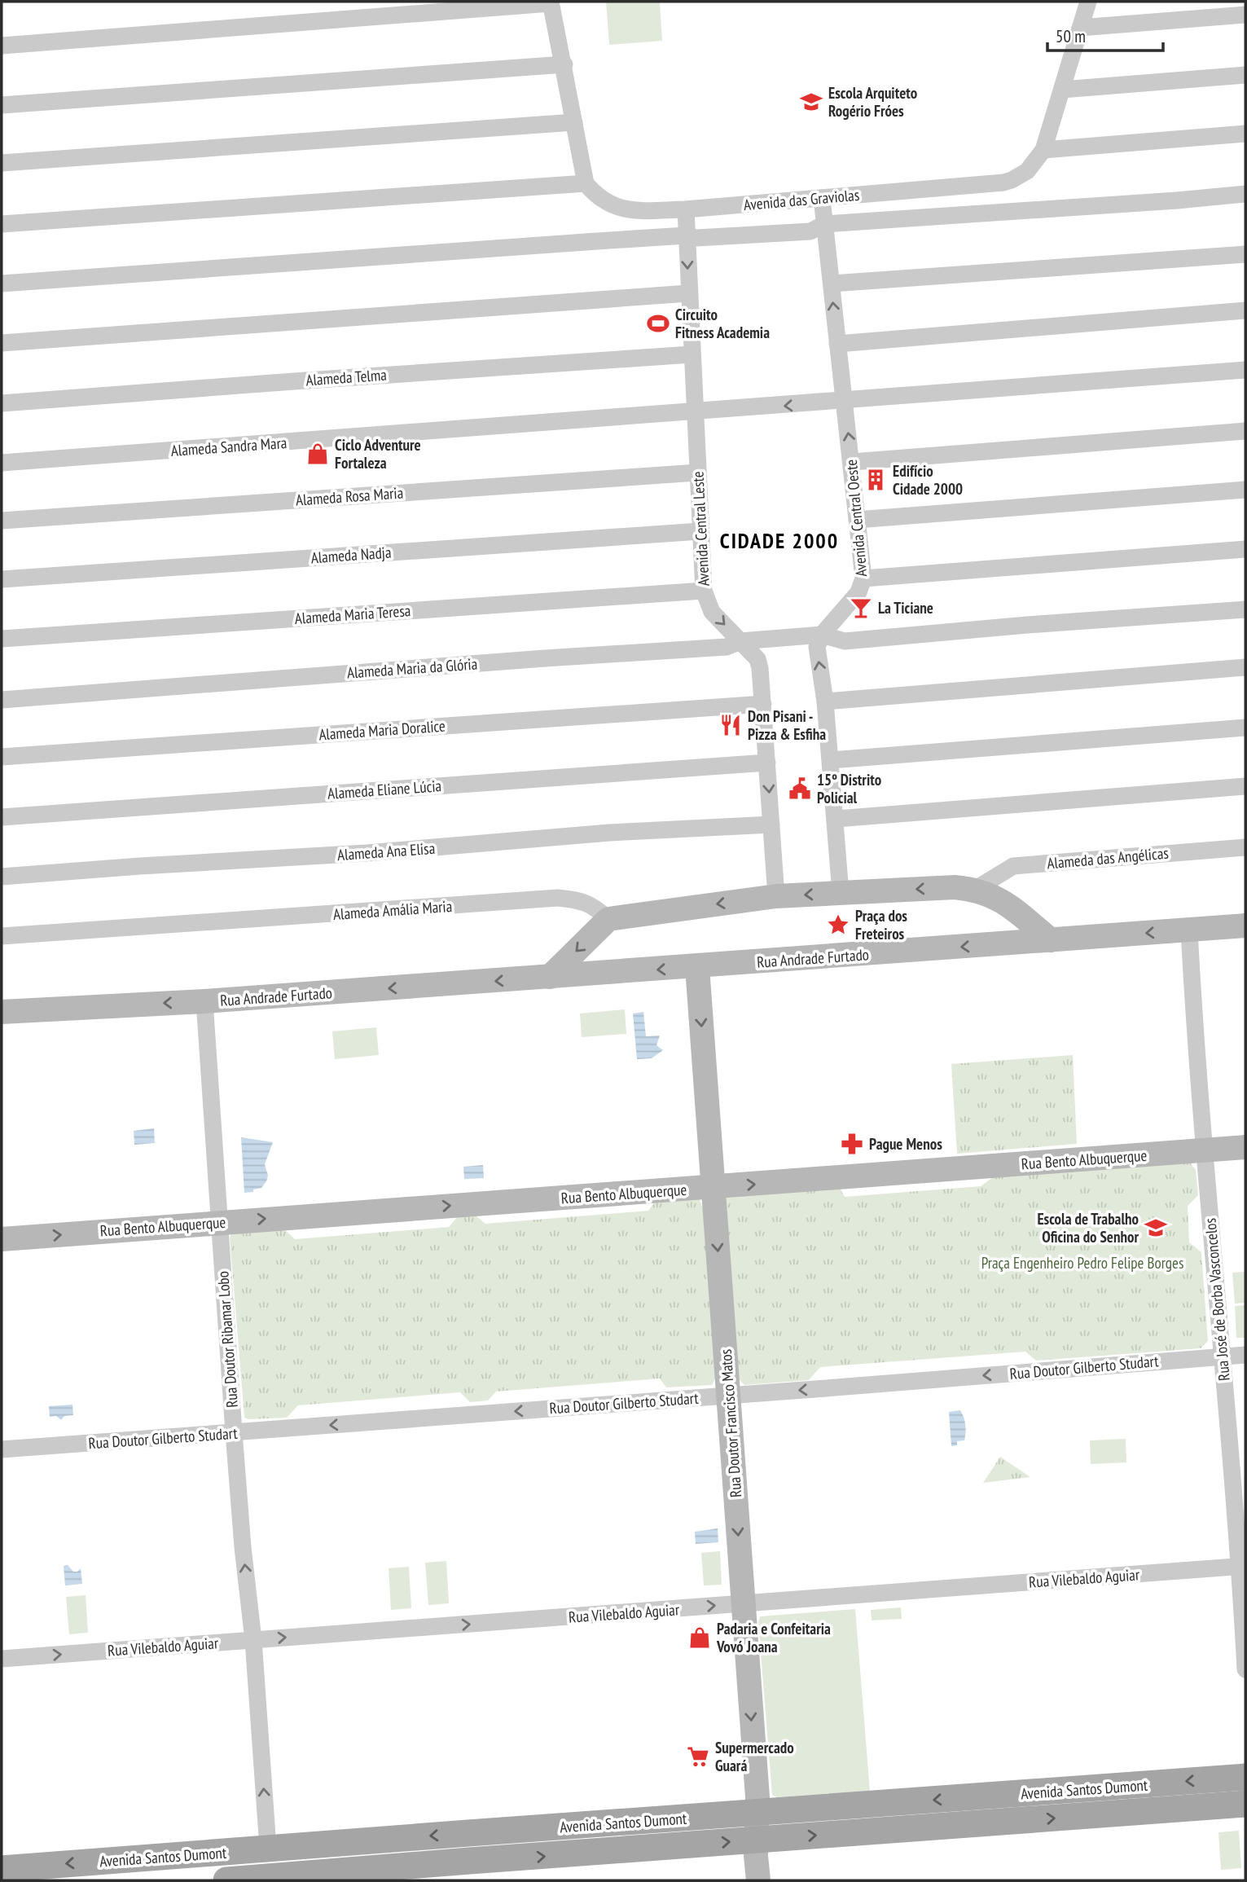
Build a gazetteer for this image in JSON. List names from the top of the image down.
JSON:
{
  "streets": {
    "main road": ["Avenida Santos Dumont"],
    "street": [
      "Avenida das Graviolas",
      "Alameda Telma",
      "Alameda Sandra Mara",
      "Alameda Rosa Maria",
      "Avenida Central Oeste",
      "Avenida Central Leste",
      "Alameda Nadja",
      "Alameda Maria Teresa",
      "Alameda Maria da Glória",
      "Alameda Maria Doralice",
      "Alameda Eliane Lúcia",
      "Alameda Ana Elisa",
      "Alameda das Angélicas",
      "Alameda Amália Maria",
      "Rua Andrade Furtado",
      "Rua Bento Albuquerque",
      "Rua José de Borba Vasconcelos",
      "Rua Doutor Ribamar Lobo",
      "Rua Doutor Gilberto Studart",
      "Rua Doutor Francisco Matos",
      "Rua Vilebaldo Aguiar"
    ]
  },
  "crossings": [
    ["Avenida das Graviolas", "Avenida Central Oeste"],
    ["Avenida das Graviolas", "Avenida Central Leste"],
    ["Alameda Telma", "Avenida Central Leste"],
    ["Alameda Sandra Mara", "Avenida Central Oeste"],
    ["Alameda Sandra Mara", "Avenida Central Leste"],
    ["Alameda Rosa Maria", "Avenida Central Leste"],
    ["Avenida Central Oeste", "Alameda Maria da Glória"],
    ["Avenida Central Leste", "Alameda Nadja"],
    ["Avenida Central Leste", "Alameda Maria Teresa"],
    ["Avenida Central Leste", "Alameda Maria da Glória"],
    ["Avenida Central Leste", "Alameda Maria Doralice"],
    ["Avenida Central Leste", "Alameda Eliane Lúcia"],
    ["Avenida Central Leste", "Alameda Ana Elisa"],
    ["Rua Andrade Furtado", "Rua José de Borba Vasconcelos"],
    ["Rua Andrade Furtado", "Rua Doutor Ribamar Lobo"],
    ["Rua Andrade Furtado", "Rua Doutor Francisco Matos"],
    ["Rua Bento Albuquerque", "Rua José de Borba Vasconcelos"],
    ["Rua Bento Albuquerque", "Rua Doutor Ribamar Lobo"],
    ["Rua Bento Albuquerque", "Rua Doutor Francisco Matos"],
    ["Rua José de Borba Vasconcelos", "Rua Doutor Gilberto Studart"],
    ["Rua José de Borba Vasconcelos", "Rua Vilebaldo Aguiar"],
    ["Rua Doutor Ribamar Lobo", "Rua Doutor Gilberto Studart"],
    ["Rua Doutor Ribamar Lobo", "Rua Vilebaldo Aguiar"],
    ["Rua Doutor Ribamar Lobo", "Avenida Santos Dumont"],
    ["Rua Doutor Gilberto Studart", "Rua Doutor Francisco Matos"],
    ["Rua Doutor Francisco Matos", "Rua Vilebaldo Aguiar"],
    ["Rua Doutor Francisco Matos", "Avenida Santos Dumont"]
  ],
  "one_way": [
    "Rua Bento Albuquerque",
    "Rua Doutor Ribamar Lobo",
    "Rua Doutor Gilberto Studart",
    "Rua Doutor Francisco Matos",
    "Rua Vilebaldo Aguiar"
  ],
  "districts": ["CIDADE 2000"],
  "parks": ["Praça Engenheiro Pedro Felipe Borges"],
  "places": {
    "school or university": ["Escola Arquiteto Rogério Fróes", "Escola de Trabalho Oficina do Senhor"],
    "sports": ["Circuito Fitness Academia"],
    "shop": ["Ciclo Adventure Fortaleza", "Padaria e Confeitaria Vovó Joana"],
    "building": ["Edifício Cidade 2000"],
    "bar": ["La Ticiane"],
    "restaurant": ["Don Pisani - Pizza & Esfiha"],
    "public building": ["15º Distrito Policial"],
    "place": ["Praça dos Freteiros"],
    "pharmacy": ["Pague Menos"],
    "supermarket": ["Supermercado Guará"]
  },
  "scale_bar": "50 m"
}
